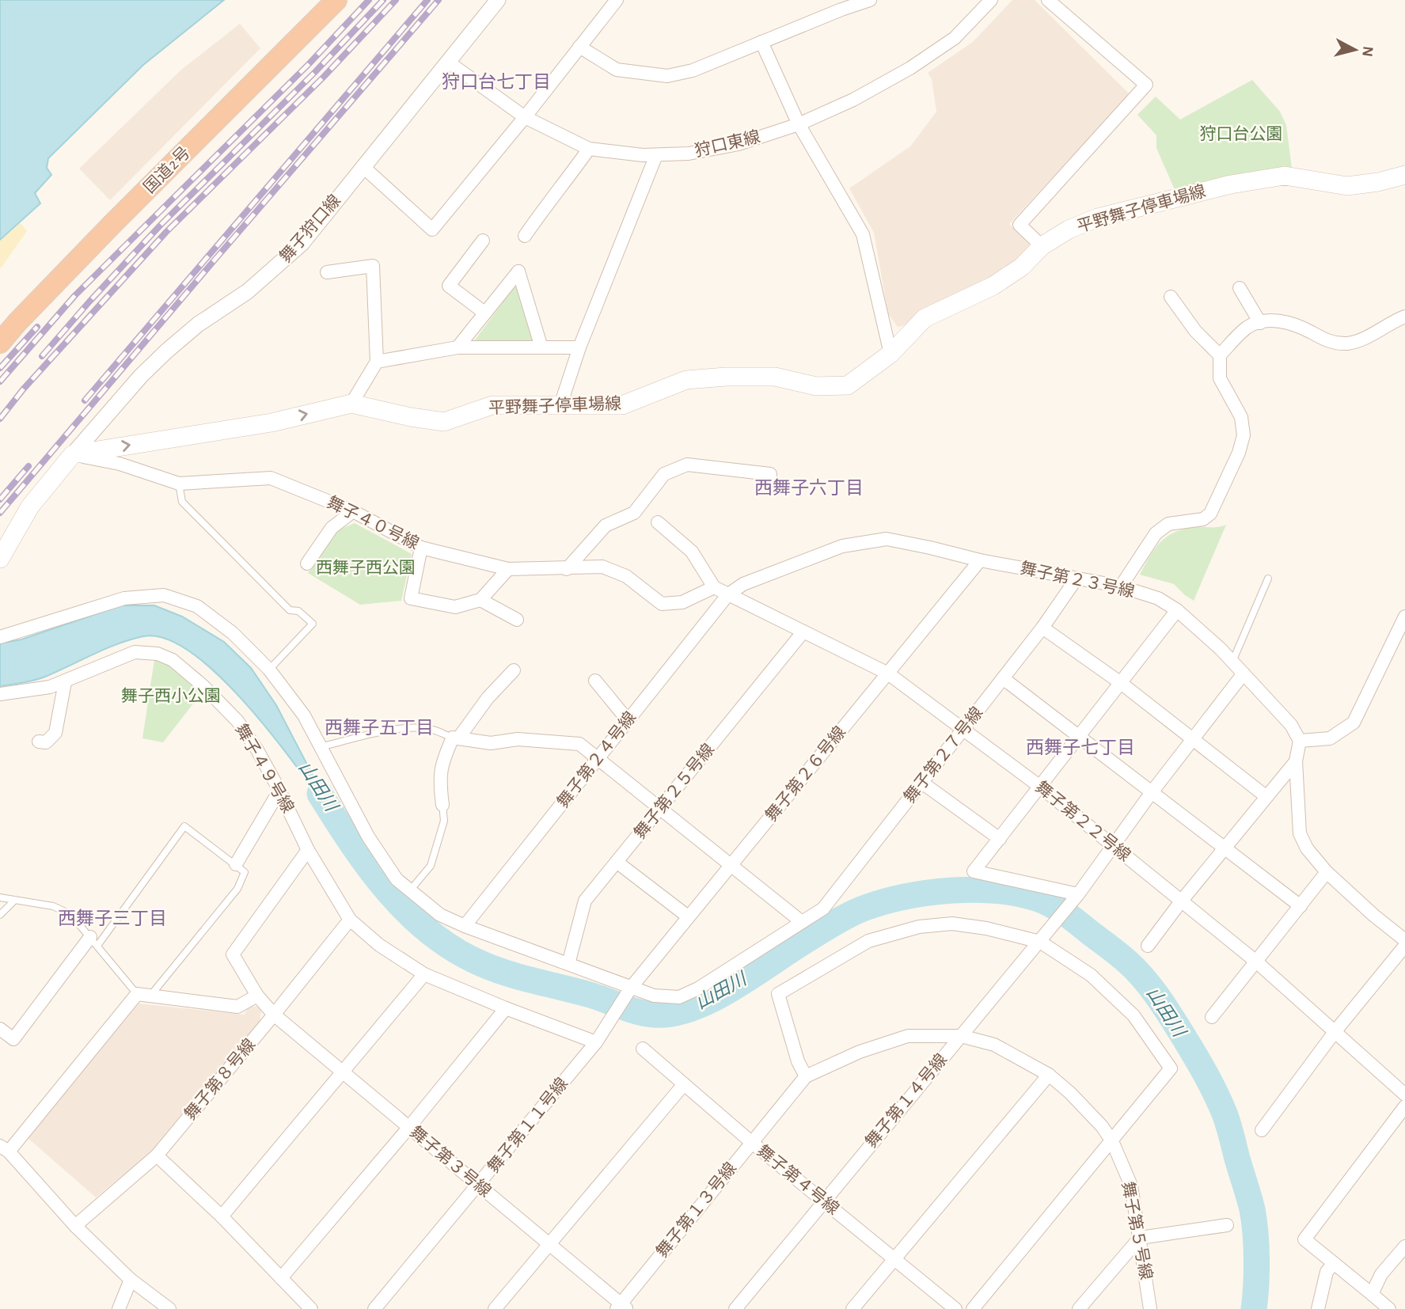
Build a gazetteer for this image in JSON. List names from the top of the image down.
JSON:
{
  "streets": {
    "highway": ["国道2号"],
    "main road": ["平野舞子停車場線"],
    "street": [
      "狩口東線",
      "舞子狩口線",
      "舞子４０号線",
      "舞子第２３号線",
      "舞子第２７号線",
      "舞子第２４号線",
      "舞子４９号線",
      "舞子第２６号線",
      "舞子第２５号線",
      "舞子第２２号線",
      "舞子第８号線",
      "舞子第１４号線",
      "舞子第１１号線",
      "舞子第３号線",
      "舞子第４号線",
      "舞子第１３号線",
      "舞子第５号線"
    ]
  },
  "crossings": [
    ["狩口東線", "舞子狩口線"],
    ["平野舞子停車場線", "舞子狩口線"],
    ["平野舞子停車場線", "舞子４０号線"],
    ["舞子狩口線", "舞子４０号線"],
    ["舞子第２３号線", "舞子第２７号線"],
    ["舞子第２３号線", "舞子第２４号線"],
    ["舞子第２３号線", "舞子第２６号線"],
    ["舞子第２３号線", "舞子第２２号線"],
    ["舞子第２３号線", "舞子第１４号線"],
    ["舞子第２７号線", "舞子第２４号線"],
    ["舞子第２７号線", "舞子第２６号線"],
    ["舞子第２７号線", "舞子第２５号線"],
    ["舞子第２７号線", "舞子第２２号線"],
    ["舞子第２７号線", "舞子第１１号線"],
    ["舞子第２４号線", "舞子第２２号線"],
    ["舞子４９号線", "舞子第８号線"],
    ["舞子４９号線", "舞子第１１号線"],
    ["舞子４９号線", "舞子第３号線"],
    ["舞子第２６号線", "舞子第２２号線"],
    ["舞子第２６号線", "舞子第１１号線"],
    ["舞子第２５号線", "舞子第２２号線"],
    ["舞子第２２号線", "舞子第１４号線"],
    ["舞子第８号線", "舞子第３号線"],
    ["舞子第１４号線", "舞子第４号線"],
    ["舞子第１４号線", "舞子第５号線"],
    ["舞子第１１号線", "舞子第３号線"],
    ["舞子第３号線", "舞子第１３号線"],
    ["舞子第４号線", "舞子第１３号線"],
    ["舞子第１３号線", "舞子第５号線"]
  ],
  "districts": [
    "狩口台七丁目",
    "西舞子六丁目",
    "西舞子五丁目",
    "西舞子七丁目",
    "西舞子三丁目"
  ],
  "water": ["山田川"],
  "parks": ["狩口台公園", "西舞子西公園", "舞子西小公園"],
  "north": "right"
}
